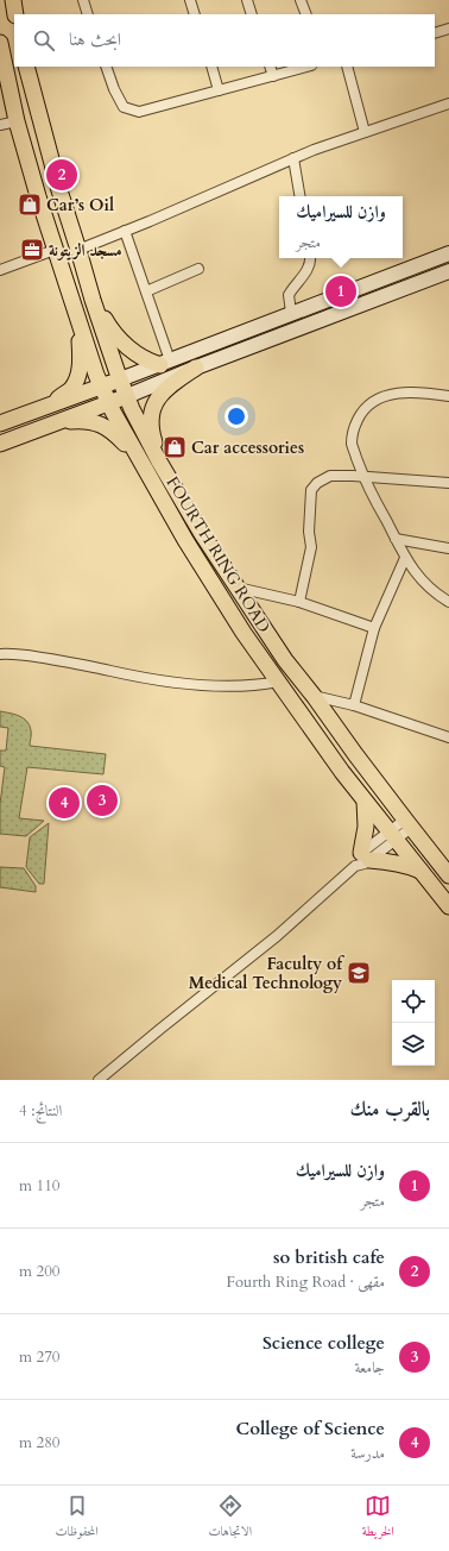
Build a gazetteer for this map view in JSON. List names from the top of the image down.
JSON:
{
  "streets": {
    "main road": ["FOURTH RING ROAD"]
  },
  "places": {
    "shop": ["Car’s Oil", "Car accessories"],
    "office": ["مسجد الزيتونة"],
    "school or university": ["Faculty of Medical Technology"]
  },
  "page": {
    "search": "ابحث هنا",
    "pins": [
      "2",
      "1",
      "3",
      "4"
    ],
    "popup": ["وازن للسيراميك", "متجر"],
    "heading": ["بالقرب منك", "النتائج: 4"],
    "list": [
      {
        "mark": "1",
        "name": "وازن للسيراميك",
        "note": "متجر",
        "value": "110 m"
      },
      {
        "mark": "2",
        "name": "so british cafe",
        "note": "مقهى · Fourth Ring Road",
        "value": "200 m"
      },
      {
        "mark": "3",
        "name": "Science college",
        "note": "جامعة",
        "value": "270 m"
      },
      {
        "mark": "4",
        "name": "College of Science",
        "note": "مدرسة",
        "value": "280 m"
      }
    ],
    "nav": ["الخريطة", "الاتجاهات", "المحفوظات"]
  }
}
